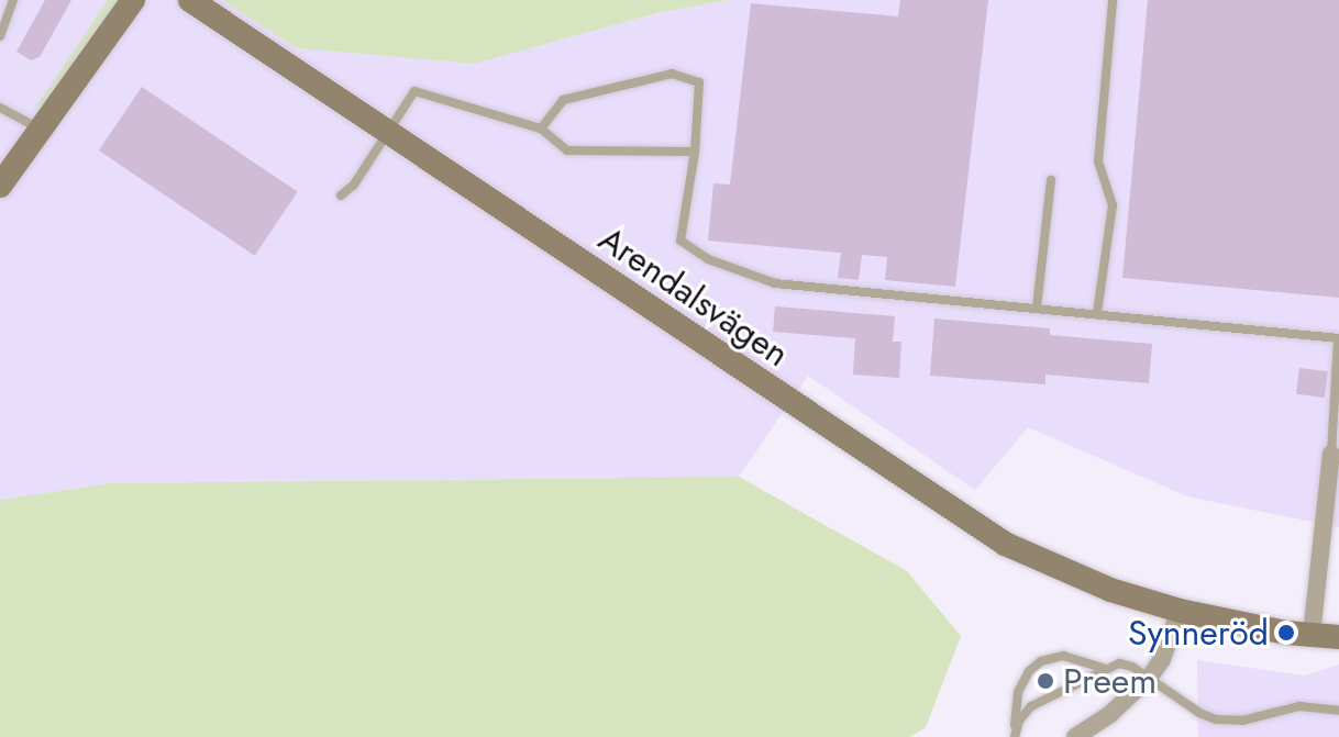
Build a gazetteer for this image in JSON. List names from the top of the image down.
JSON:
{
  "streets": {
    "street": ["Arendalsvägen"]
  },
  "places": ["Synneröd", "Preem"]
}
